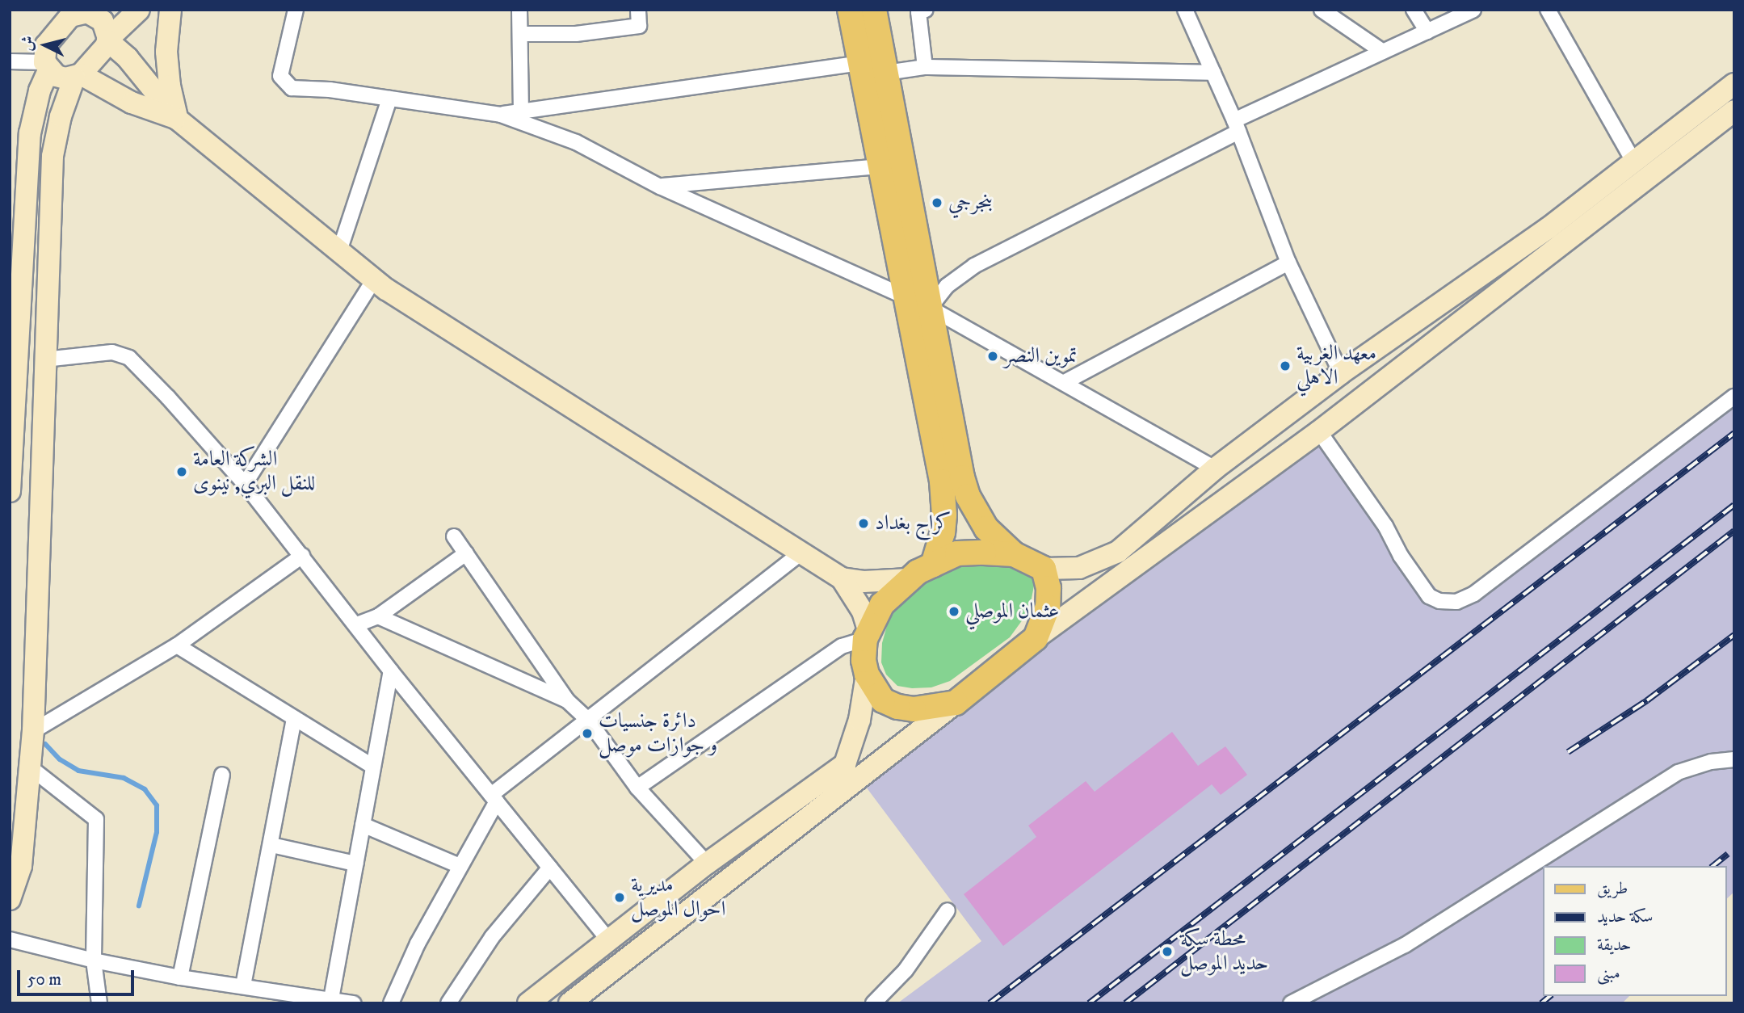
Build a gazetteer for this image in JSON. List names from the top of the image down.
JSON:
{
  "places": [
    "بنجرجي",
    "تموين النصر",
    "معهد الغربية الاهلي",
    "الشركة العامة للنقل البري, نينوى",
    "كراج بغداد",
    "عثمان الموصلي",
    "دائرة جنسيات و جوازات موصل",
    "مديرية احوال الموصل",
    "محطة سكة حديد الموصل"
  ],
  "legend": [
    "طريق",
    "سكة حديد",
    "حديقة",
    "مبنى"
  ],
  "scale_bar": "50 m",
  "north": "left"
}
